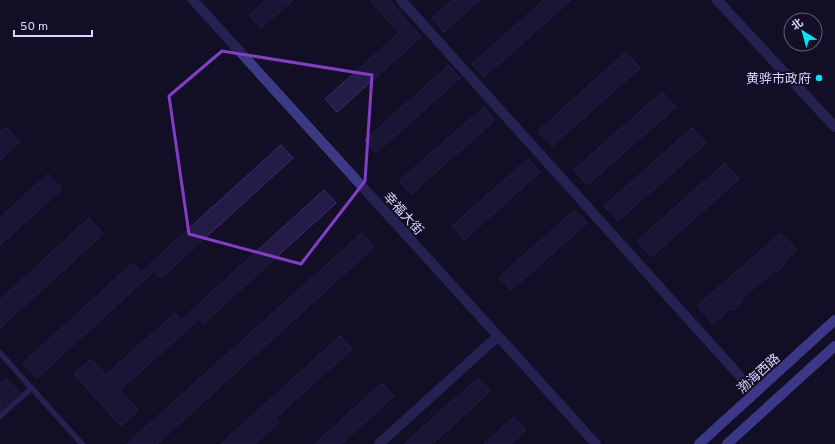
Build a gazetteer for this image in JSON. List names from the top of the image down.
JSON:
{
  "streets": {
    "main road": ["渤海西路"],
    "street": ["幸福大街"]
  },
  "places": ["黄骅市政府"],
  "scale_bar": "50 m",
  "north": "top left"
}
